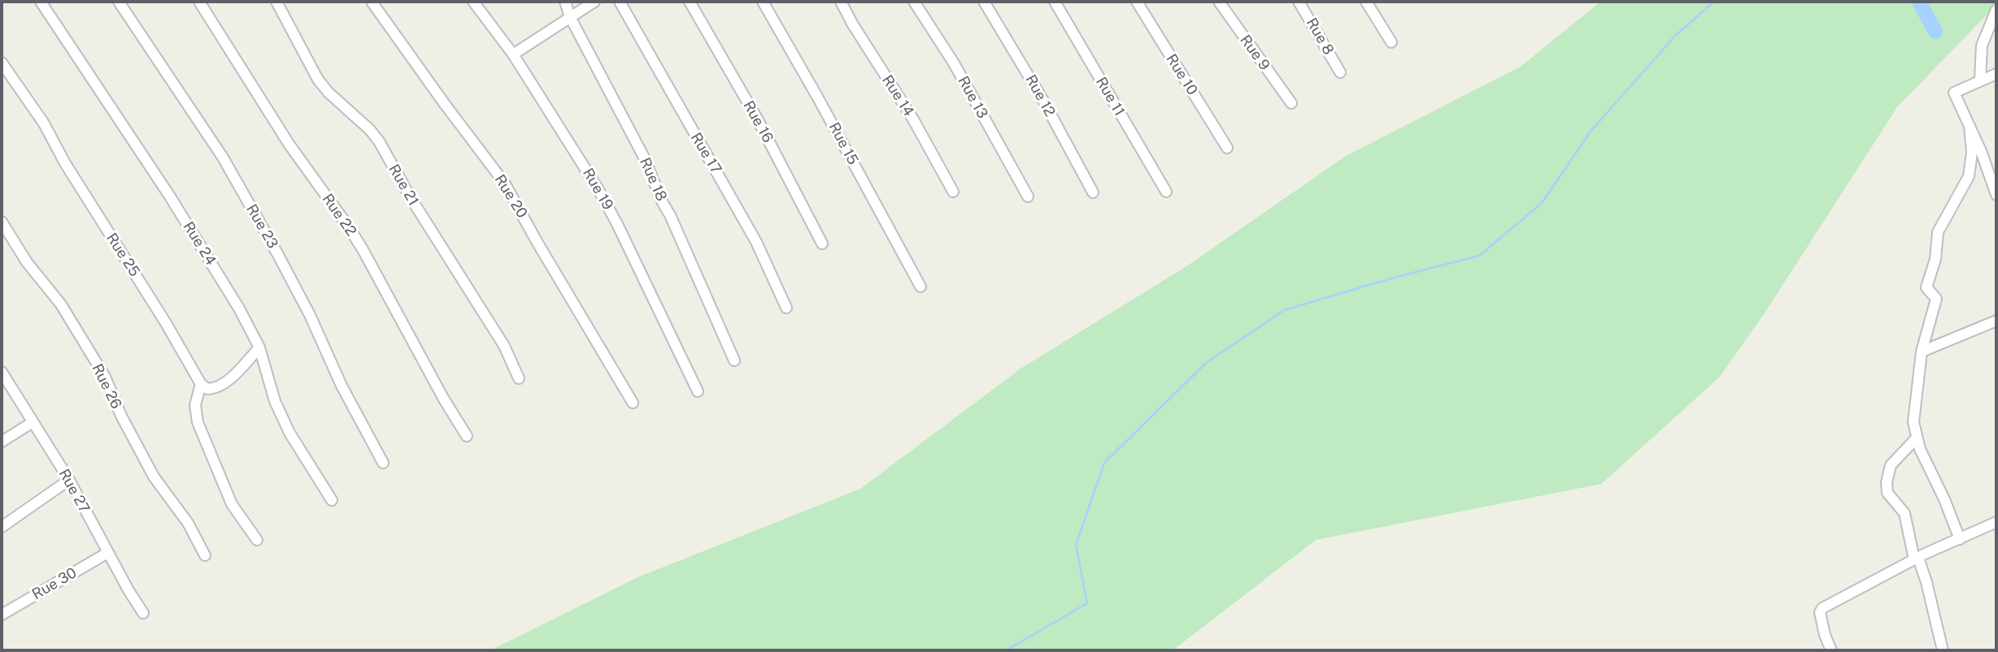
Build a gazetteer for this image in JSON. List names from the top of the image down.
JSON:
{
  "streets": {
    "street": [
      "Rue 8",
      "Rue 9",
      "Rue 10",
      "Rue 14",
      "Rue 12",
      "Rue 11",
      "Rue 13",
      "Rue 16",
      "Rue 15",
      "Rue 17",
      "Rue 18",
      "Rue 21",
      "Rue 19",
      "Rue 20",
      "Rue 22",
      "Rue 23",
      "Rue 24",
      "Rue 25",
      "Rue 26",
      "Rue 27",
      "Rue 30"
    ]
  },
  "crossings": [
    ["Rue 27", "Rue 30"]
  ]
}
